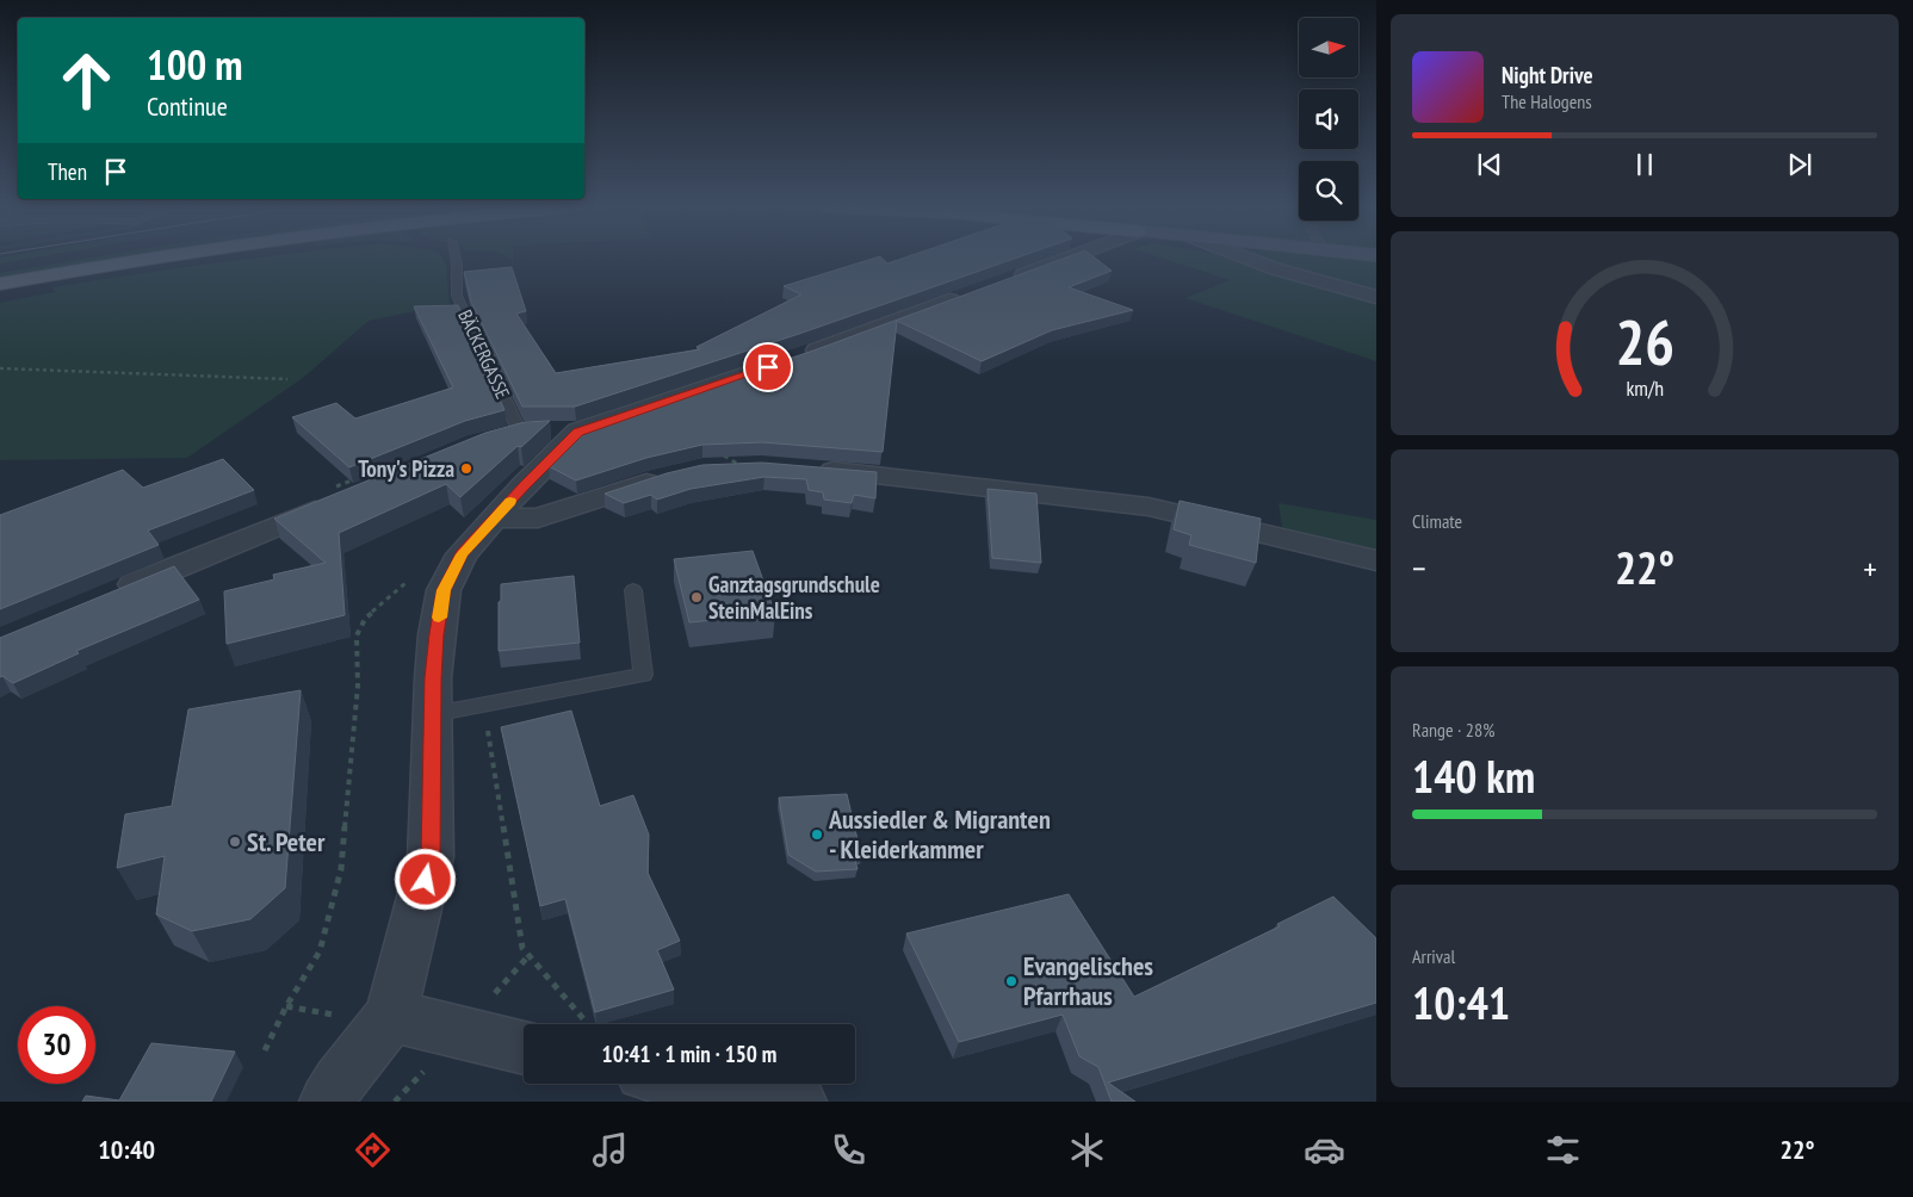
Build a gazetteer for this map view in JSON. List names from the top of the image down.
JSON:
{
  "streets": {
    "lane": ["BÄCKERGASSE"]
  },
  "places": [
    "Tony's Pizza",
    "Ganztagsgrundschule SteinMalEins",
    "Aussiedler & Migranten - Kleiderkammer",
    "St. Peter",
    "Evangelisches Pfarrhaus"
  ],
  "north": "right",
  "page": {
    "turn": ["100 m", "Continue"],
    "song": ["Night Drive", "The Halogens"],
    "then": "Then",
    "tile": [
      "Climate",
      ["Range · 28%", "140 km"],
      ["Arrival", "10:41"]
    ],
    "heat": ["−", "22°", "+"],
    "limit": "30",
    "trip": "10:41 · 1 min · 150 m",
    "tabs": ["10:40", "22°"],
    "gauge": ["26", "km/h"]
  }
}
